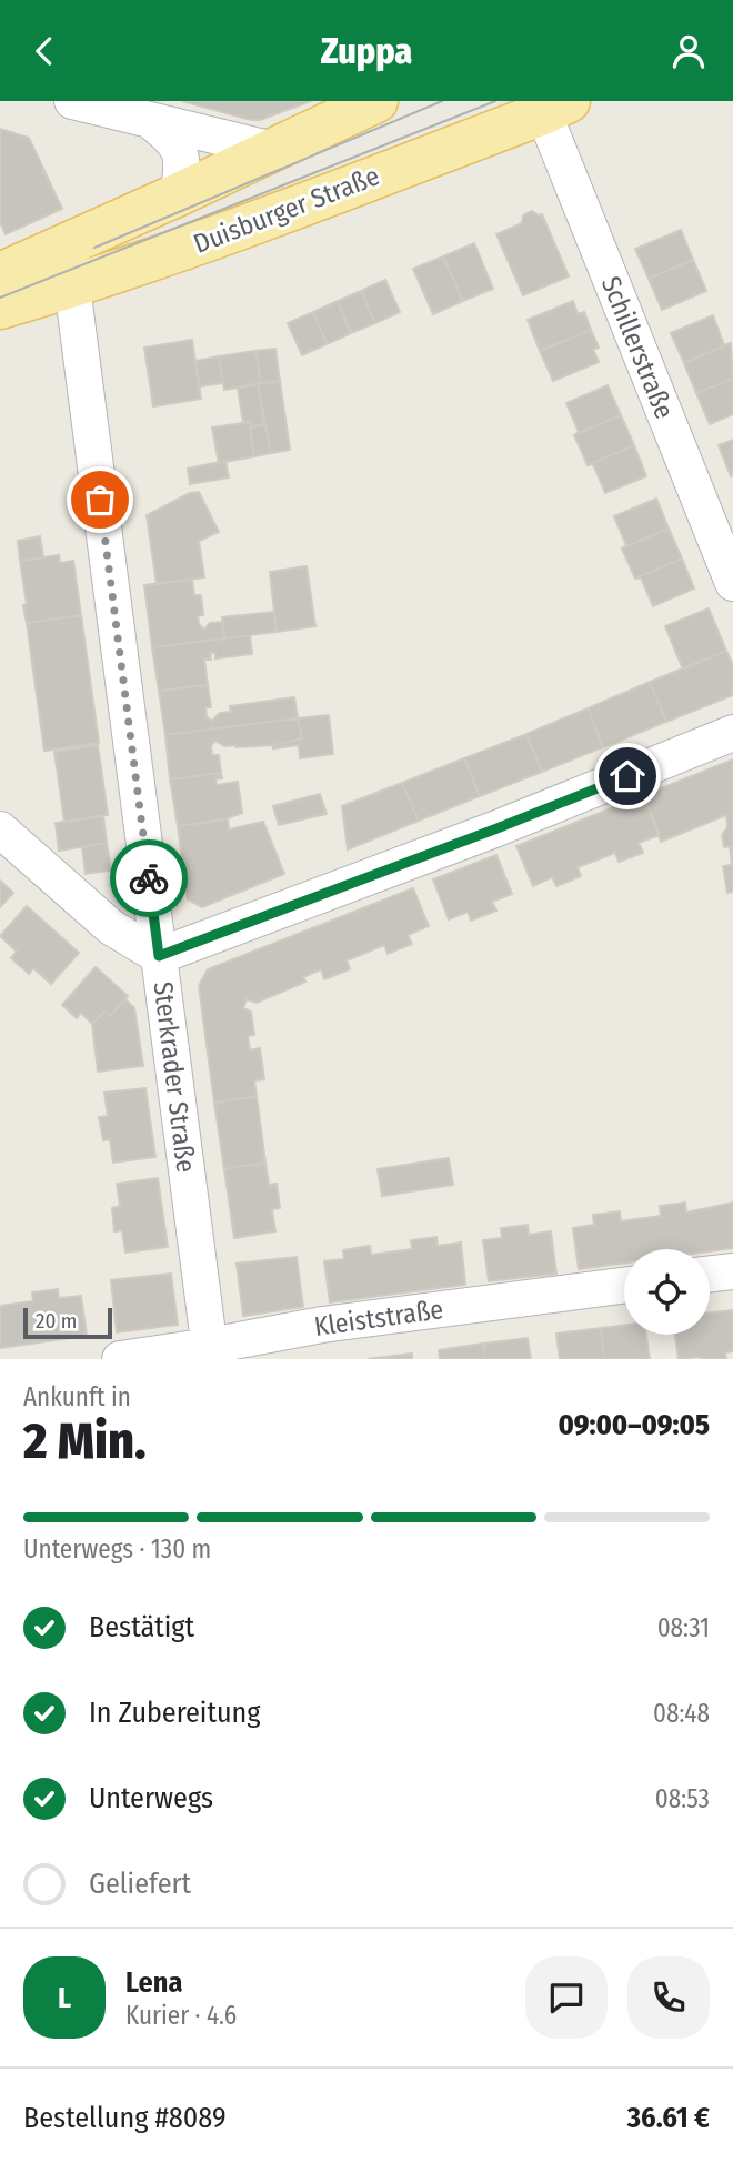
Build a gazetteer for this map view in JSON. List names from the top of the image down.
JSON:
{
  "streets": {
    "main road": ["Duisburger Straße"],
    "street": ["Schillerstraße", "Sterkrader Straße", "Kleiststraße"]
  },
  "crossings": [
    ["Duisburger Straße", "Schillerstraße"],
    ["Duisburger Straße", "Sterkrader Straße"],
    ["Sterkrader Straße", "Kleiststraße"]
  ],
  "scale_bar": "20 m",
  "page": {
    "header": "Zuppa",
    "scale": "20 m",
    "heading": ["2 Min.", "Ankunft in", "09:00–09:05"],
    "panel": [
      "Lena",
      "Kurier · 4.6",
      "Bestellung #8089",
      "36.61 €"
    ],
    "bar": "Unterwegs · 130 m",
    "list": [
      ["Bestätigt", "08:31"],
      ["In Zubereitung", "08:48"],
      ["Unterwegs", "08:53"],
      "Geliefert"
    ],
    "round": "L"
  }
}
